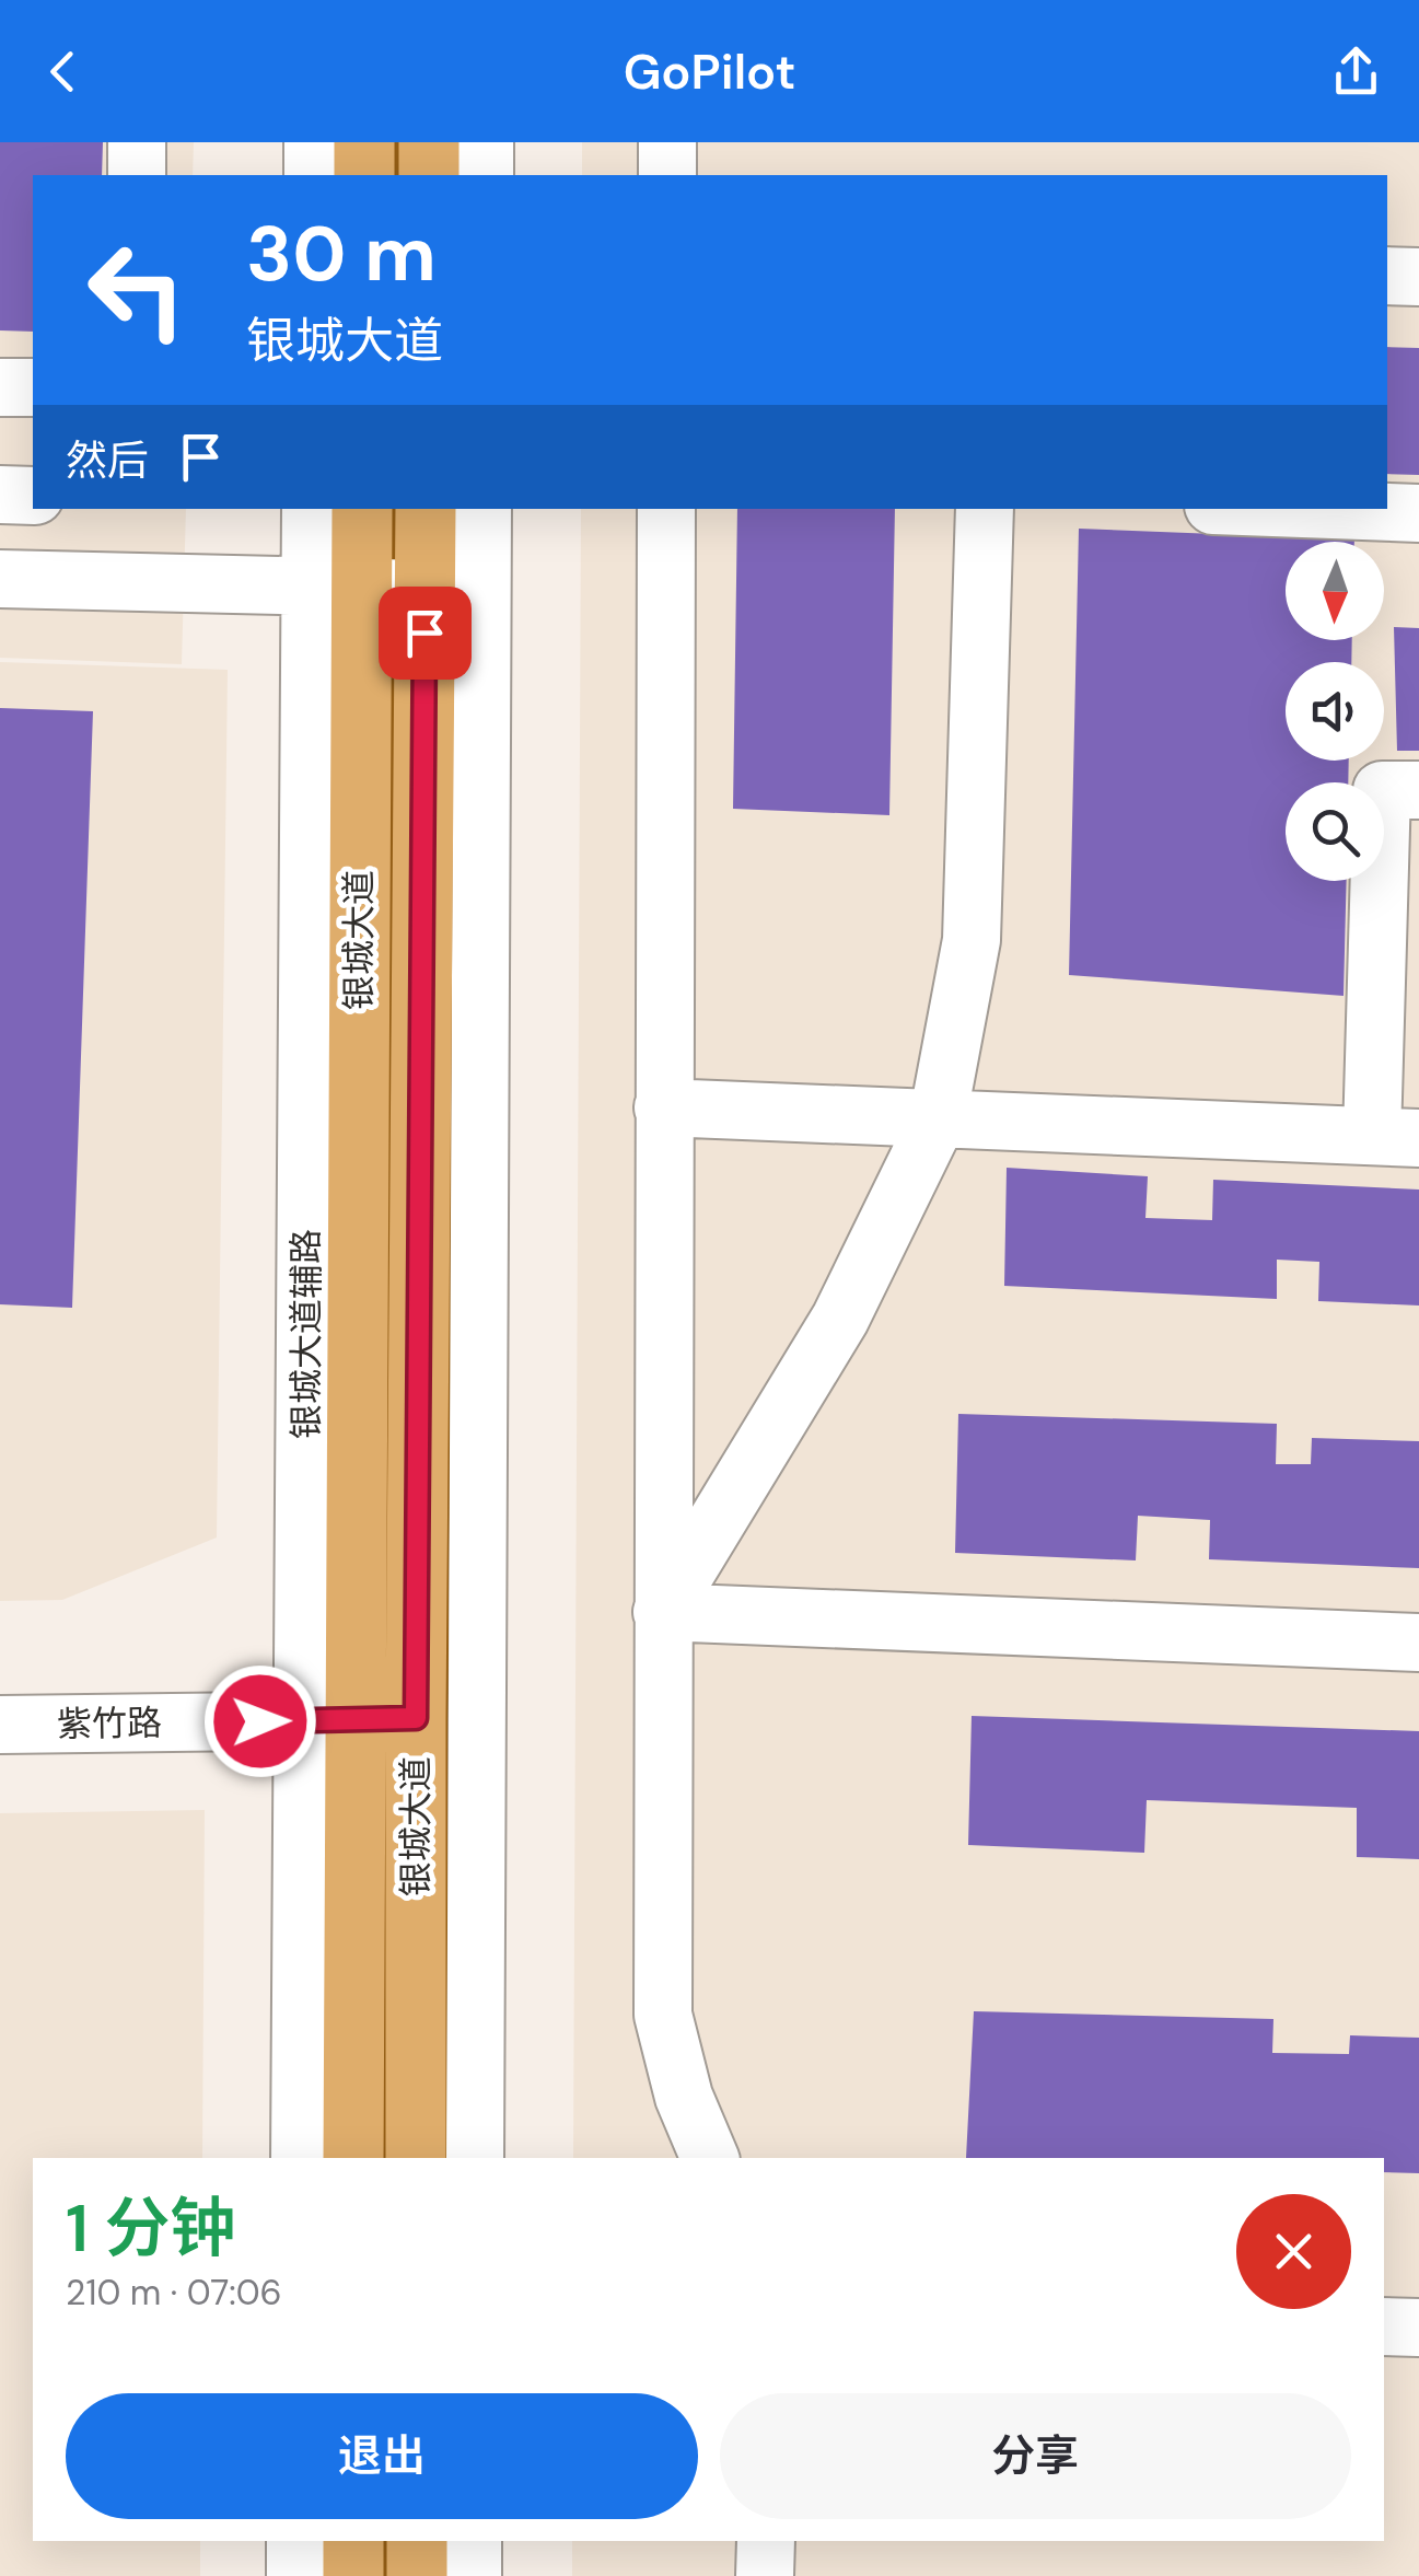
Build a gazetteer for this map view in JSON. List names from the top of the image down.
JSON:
{
  "streets": {
    "main road": ["银城大道"],
    "street": ["紫竹路"]
  },
  "crossings": [
    ["银城大道", "紫竹路"]
  ],
  "north": "bottom",
  "page": {
    "header": "GoPilot",
    "turn": ["30 m", "银城大道"],
    "then": "然后",
    "heading": ["1 分钟", "210 m · 07:06"],
    "buttons": ["退出", "分享"]
  }
}
